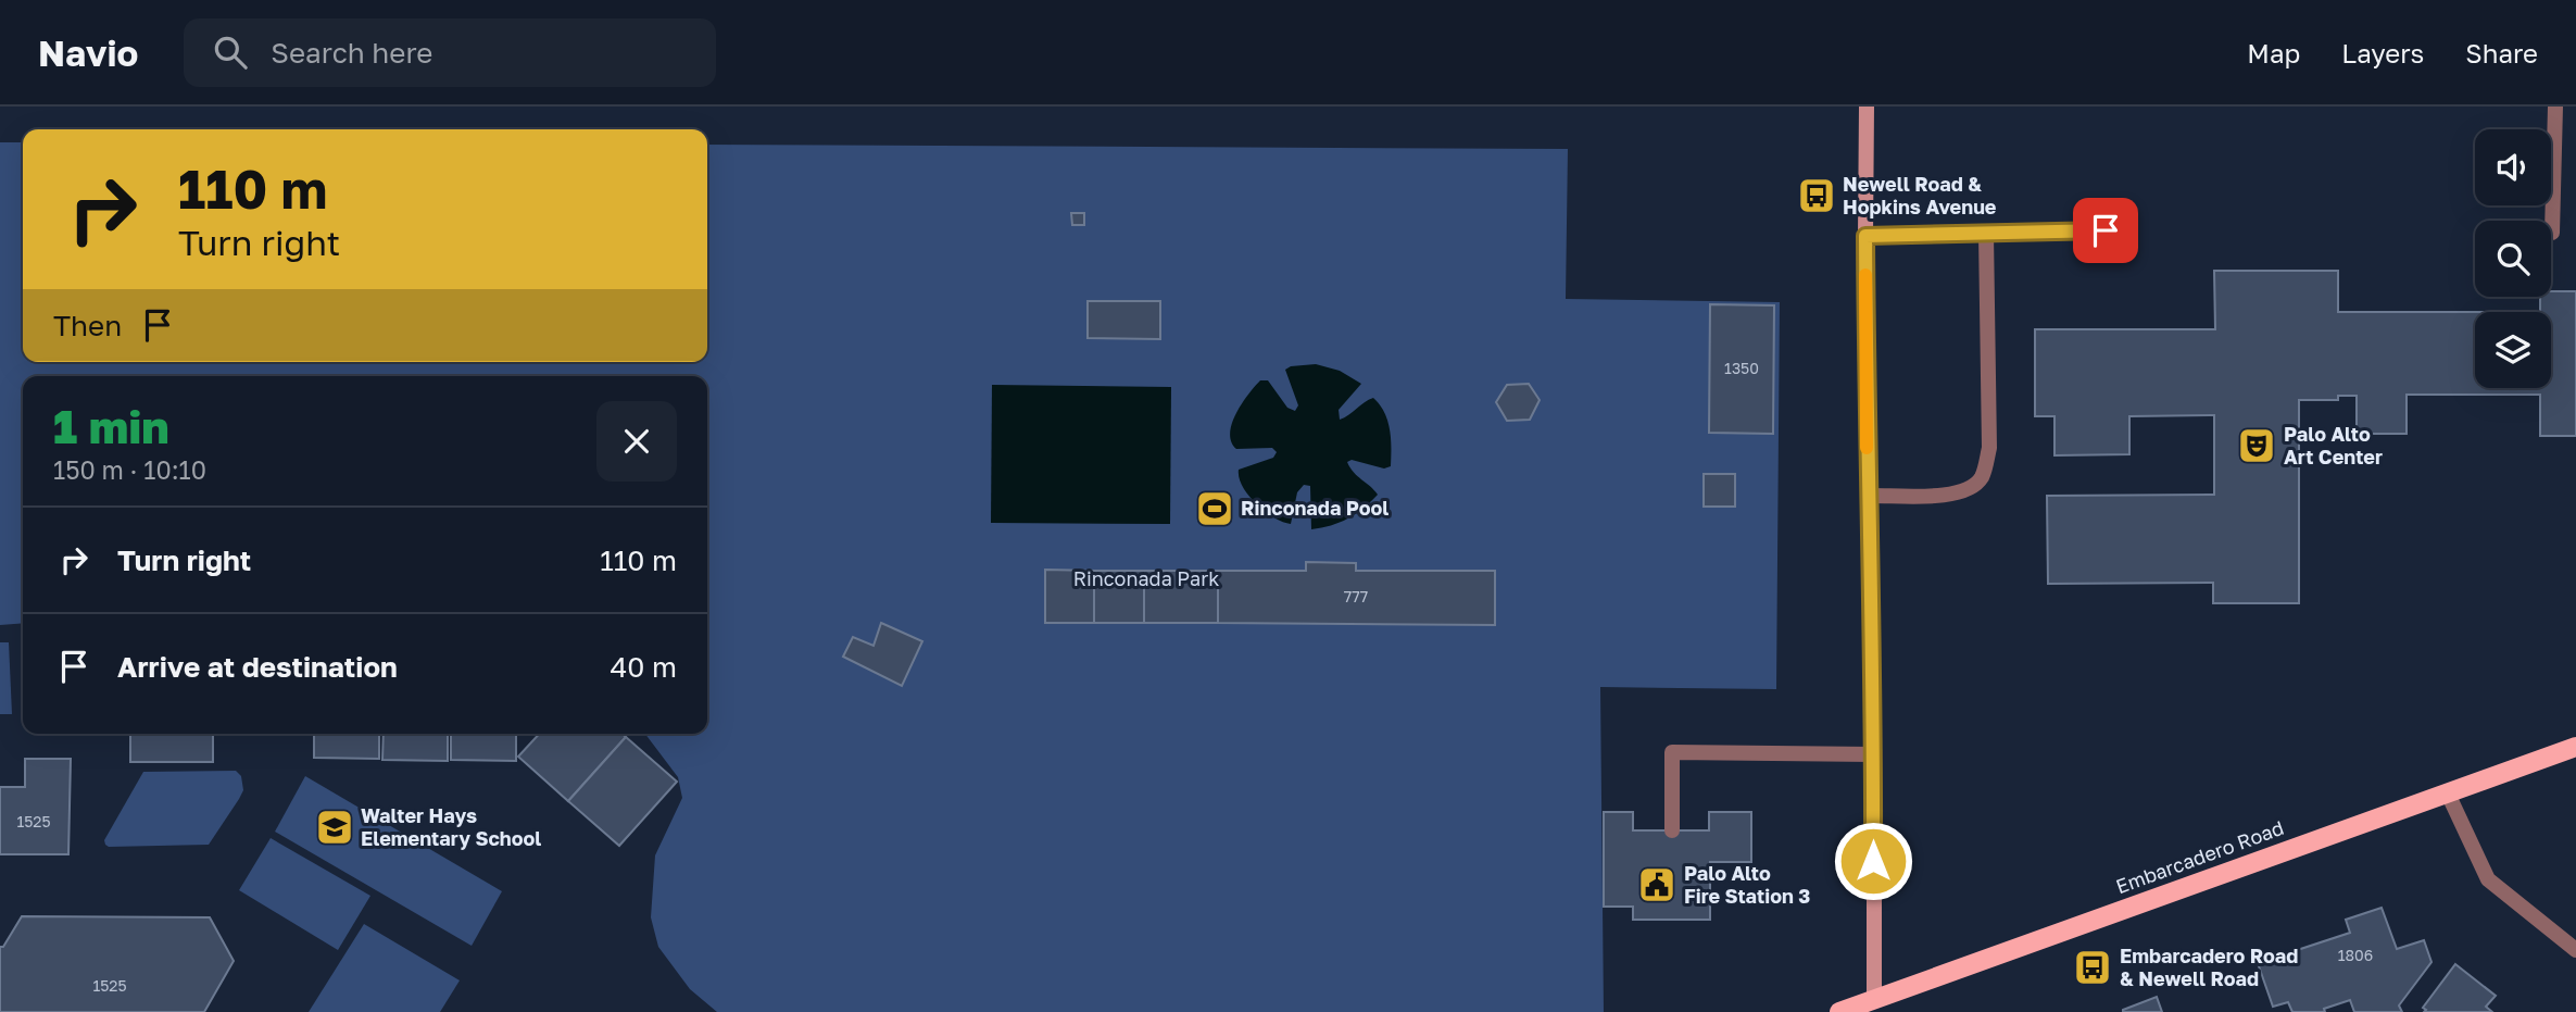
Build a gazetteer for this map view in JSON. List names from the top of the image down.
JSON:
{
  "streets": {
    "main road": ["Embarcadero Road"]
  },
  "parks": ["Rinconada Park"],
  "places": {
    "bus stop": ["Newell Road & Hopkins Avenue", "Embarcadero Road & Newell Road"],
    "theatre": ["Palo Alto Art Center"],
    "sports": ["Rinconada Pool"],
    "school or university": ["Walter Hays Elementary School"],
    "public building": ["Palo Alto Fire Station 3"]
  },
  "house_numbers": [
    "1350",
    "777",
    "1525",
    "1806",
    "1525"
  ],
  "page": {
    "header": "Navio",
    "search": "Search here",
    "nav": ["Map", "Layers", "Share"],
    "turn": ["110 m", "Turn right"],
    "then": "Then",
    "heading": ["1 min", "150 m · 10:10"],
    "list": [
      {
        "name": "Turn right",
        "value": "110 m"
      },
      {
        "name": "Arrive at destination",
        "value": "40 m"
      }
    ]
  }
}
